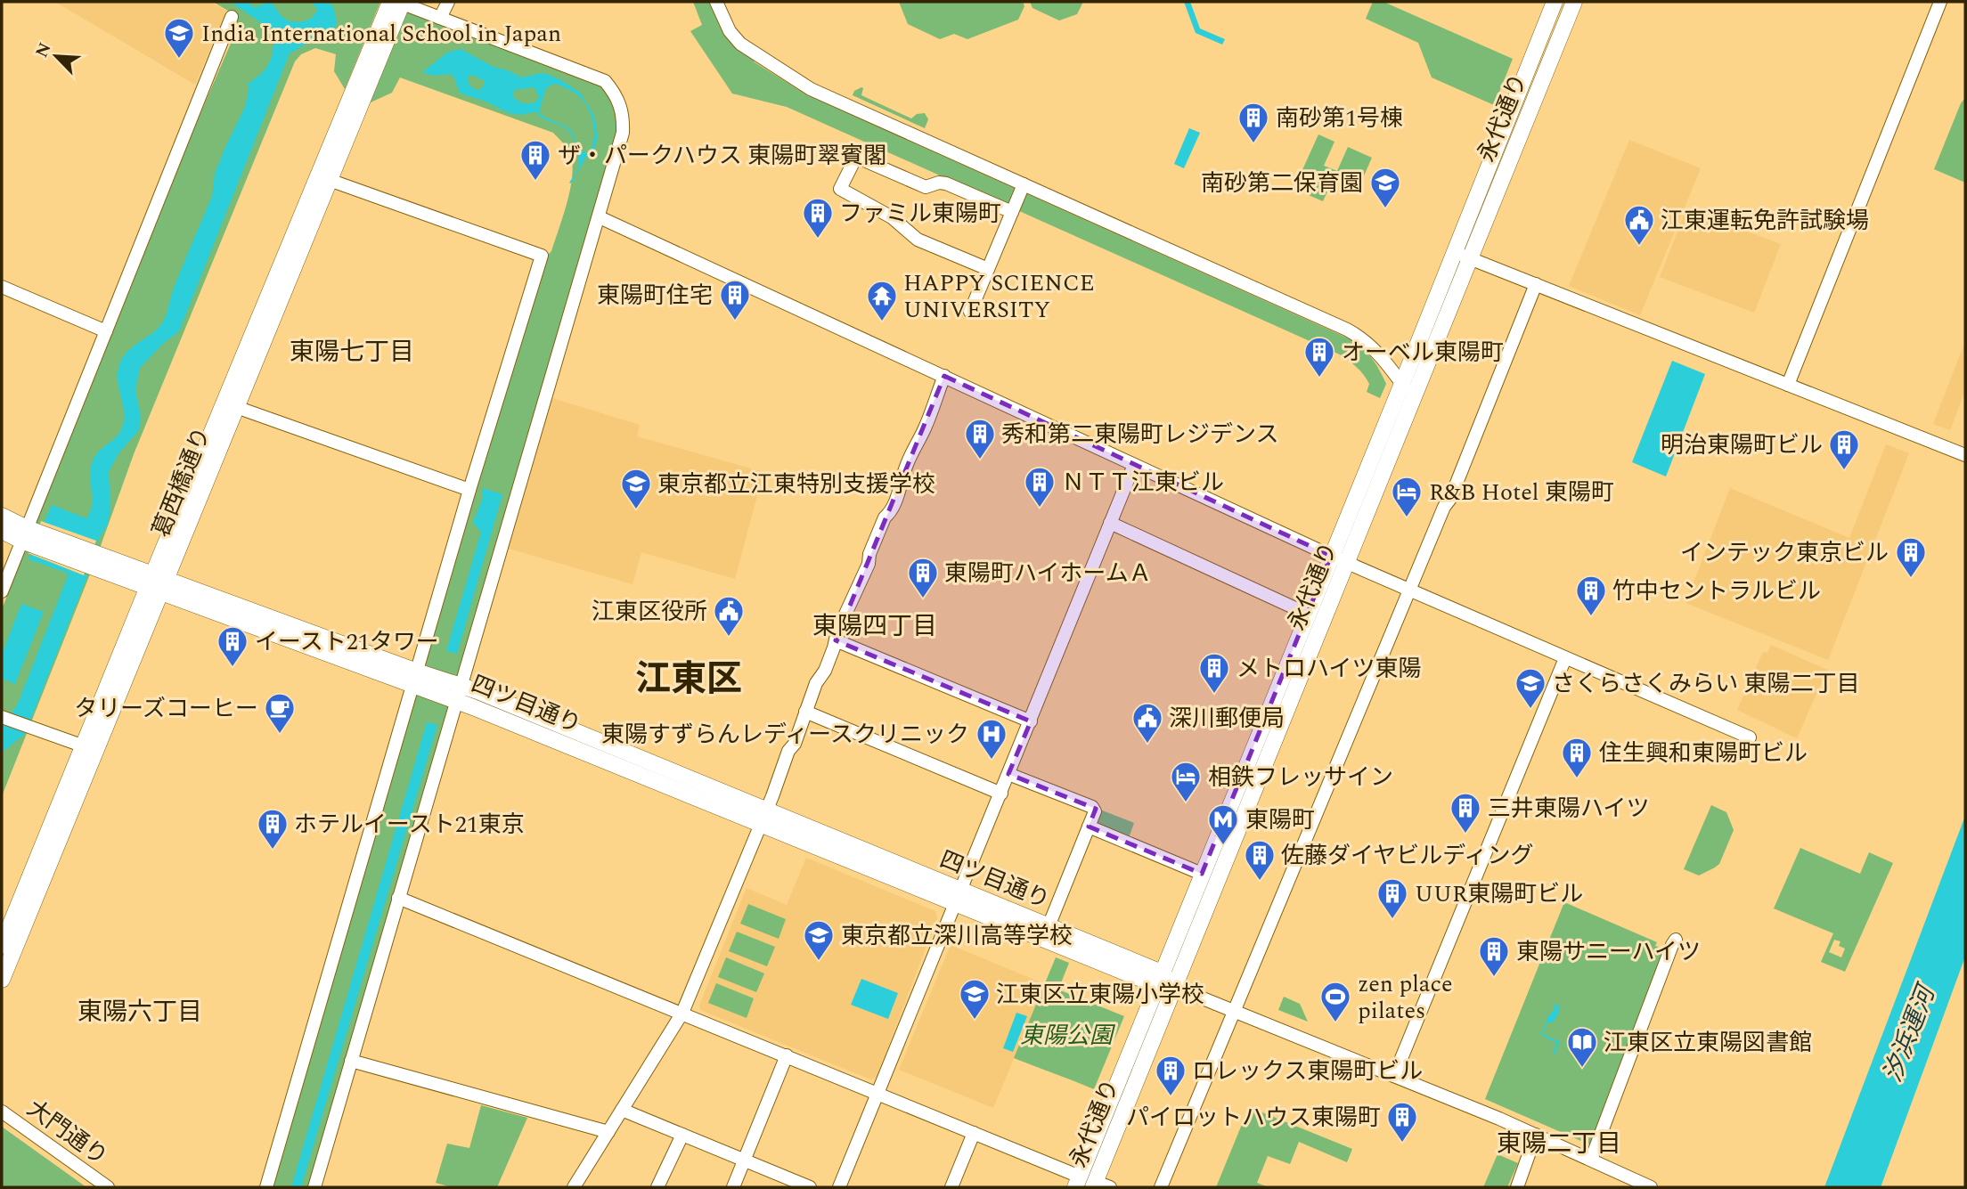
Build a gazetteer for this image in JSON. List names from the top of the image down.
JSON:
{
  "streets": {
    "main road": ["永代通り", "葛西橋通り", "四ツ目通り"],
    "street": ["大門通り"]
  },
  "crossings": [
    ["永代通り", "四ツ目通り"],
    ["葛西橋通り", "四ツ目通り"]
  ],
  "districts": [
    "東陽七丁目",
    "東陽四丁目",
    "江東区",
    "東陽六丁目",
    "東陽二丁目"
  ],
  "water": ["汐浜運河"],
  "parks": ["東陽公園"],
  "places": {
    "school or university": [
      "India International School in Japan",
      "南砂第二保育園",
      "東京都立江東特別支援学校",
      "さくらさくみらい 東陽二丁目",
      "東京都立深川高等学校",
      "江東区立東陽小学校"
    ],
    "building": [
      "南砂第1号棟",
      "ザ・パークハウス 東陽町翠賓閣",
      "ファミル東陽町",
      "東陽町住宅",
      "オーベル東陽町",
      "秀和第二東陽町レジデンス",
      "明治東陽町ビル",
      "ＮＴＴ江東ビル",
      "インテック東京ビル",
      "東陽町ハイホームＡ",
      "竹中セントラルビル",
      "イースト21タワー",
      "メトロハイツ東陽",
      "住生興和東陽町ビル",
      "三井東陽ハイツ",
      "ホテルイースト21東京",
      "佐藤ダイヤビルディング",
      "UUR東陽町ビル",
      "東陽サニーハイツ",
      "ロレックス東陽町ビル",
      "パイロットハウス東陽町"
    ],
    "public building": ["江東運転免許試験場", "江東区役所", "深川郵便局"],
    "temple": ["HAPPY SCIENCE UNIVERSITY"],
    "hotel": ["R&B Hotel 東陽町", "相鉄フレッサイン"],
    "cafe": ["タリーズコーヒー"],
    "hospital": ["東陽すずらんレディースクリニック"],
    "metro station": ["東陽町"],
    "sports": ["zen place pilates"],
    "library": ["江東区立東陽図書館"]
  },
  "north": "top left"
}
